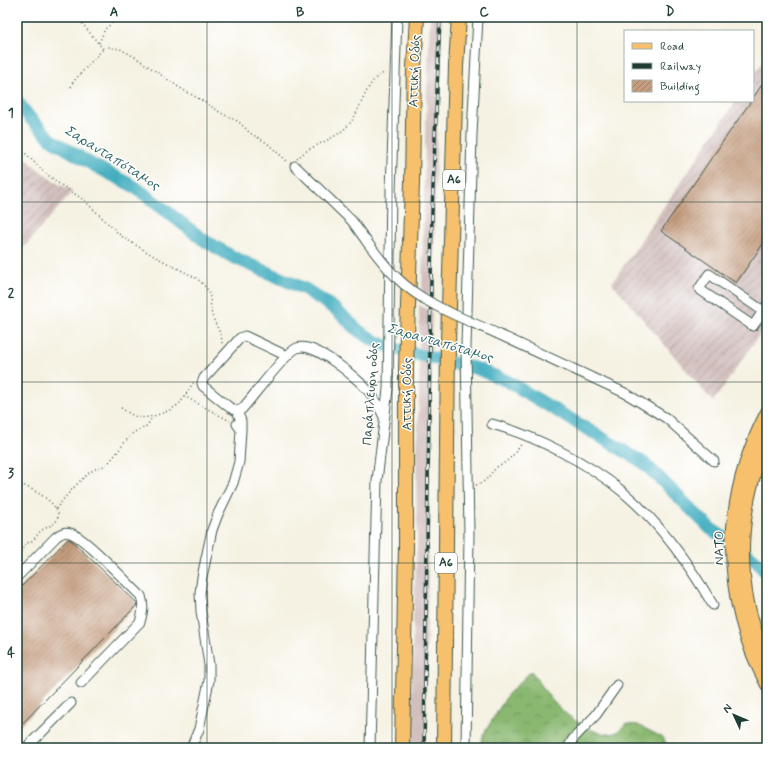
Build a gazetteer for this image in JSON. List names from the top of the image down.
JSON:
{
  "streets": {
    "highway": ["Αττική Οδός", "Α6"],
    "main road": ["ΝΑΤΟ"],
    "street": ["Παράπλευρη οδός"]
  },
  "water": ["Σαρανταπόταμος"],
  "legend": ["Road", "Railway", "Building"],
  "north": "top left",
  "grid": {
    "columns": [
      "A",
      "B",
      "C",
      "D"
    ],
    "rows": [
      "1",
      "2",
      "3",
      "4"
    ]
  }
}
